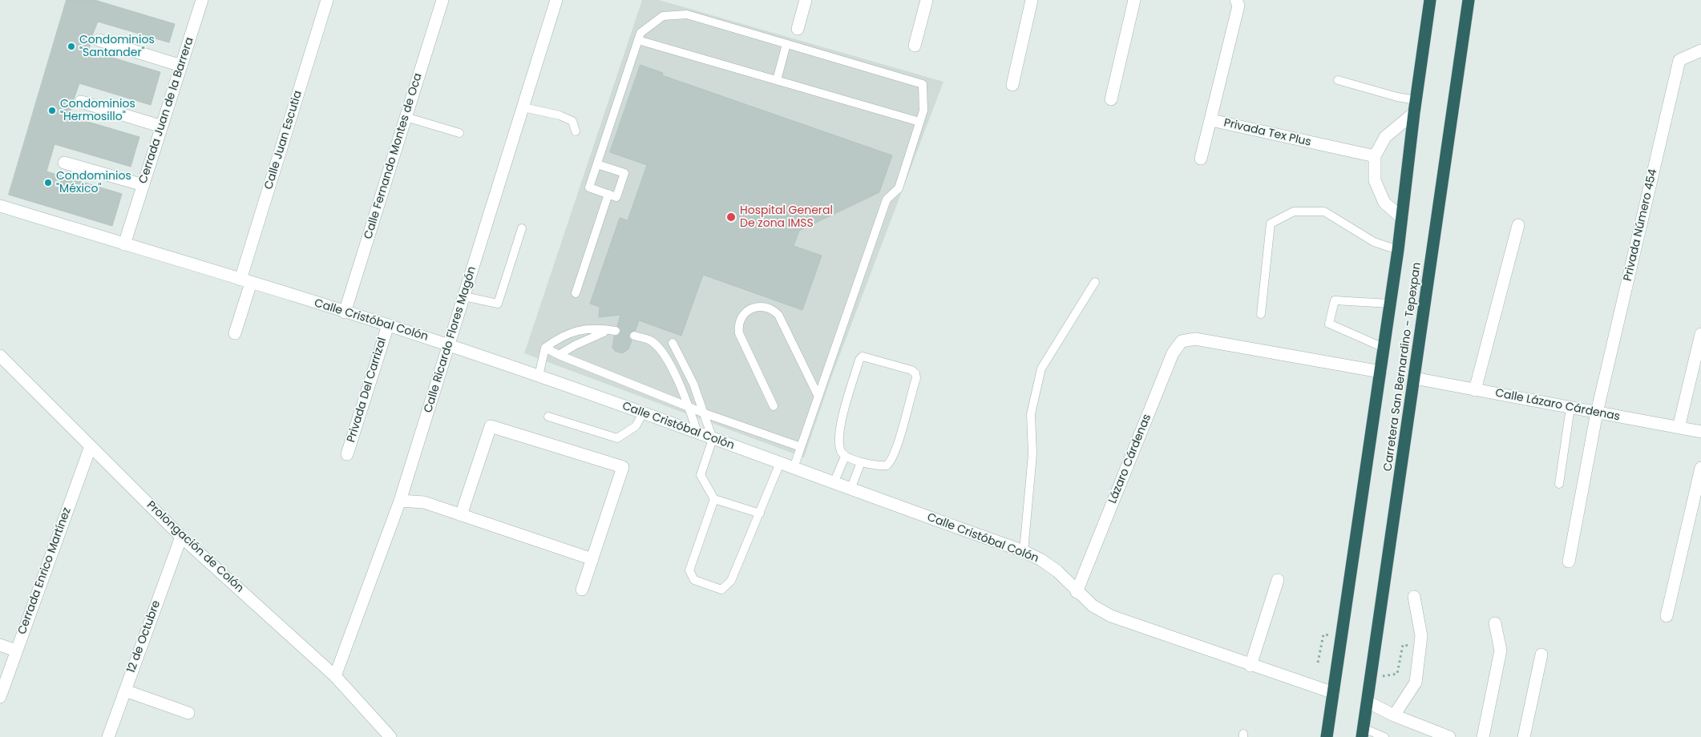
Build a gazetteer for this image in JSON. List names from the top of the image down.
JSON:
{
  "streets": {
    "highway": ["Carretera San Bernardino - Tepexpan"],
    "street": [
      "Cerrada Juan de la Barrera",
      "Privada Tex Plus",
      "Calle Juan Escutia",
      "Calle Fernando Montes de Oca",
      "Privada Número 454",
      "Calle Cristóbal Colón",
      "Calle Ricardo Flores Magón",
      "Privada Del Carrizal",
      "Calle Lázaro Cárdenas",
      "Lázaro Cárdenas",
      "Prolongación de Colón",
      "Cerrada Enrico Martínez",
      "12 de Octubre"
    ]
  },
  "crossings": [
    ["Cerrada Juan de la Barrera", "Calle Cristóbal Colón"],
    ["Calle Juan Escutia", "Calle Cristóbal Colón"],
    ["Calle Fernando Montes de Oca", "Calle Cristóbal Colón"],
    ["Privada Número 454", "Calle Lázaro Cárdenas"],
    ["Calle Cristóbal Colón", "Calle Ricardo Flores Magón"],
    ["Calle Cristóbal Colón", "Carretera San Bernardino - Tepexpan"],
    ["Calle Cristóbal Colón", "Privada Del Carrizal"],
    ["Calle Cristóbal Colón", "Lázaro Cárdenas"],
    ["Calle Ricardo Flores Magón", "Prolongación de Colón"],
    ["Carretera San Bernardino - Tepexpan", "Calle Lázaro Cárdenas"],
    ["Carretera San Bernardino - Tepexpan", "Lázaro Cárdenas"],
    ["Prolongación de Colón", "Cerrada Enrico Martínez"],
    ["Prolongación de Colón", "12 de Octubre"]
  ],
  "places": [
    "Condominios \"Santander\"",
    "Condominios \"Hermosillo\"",
    "Condominios \"México\"",
    "Hospital General De zona IMSS"
  ]
}
